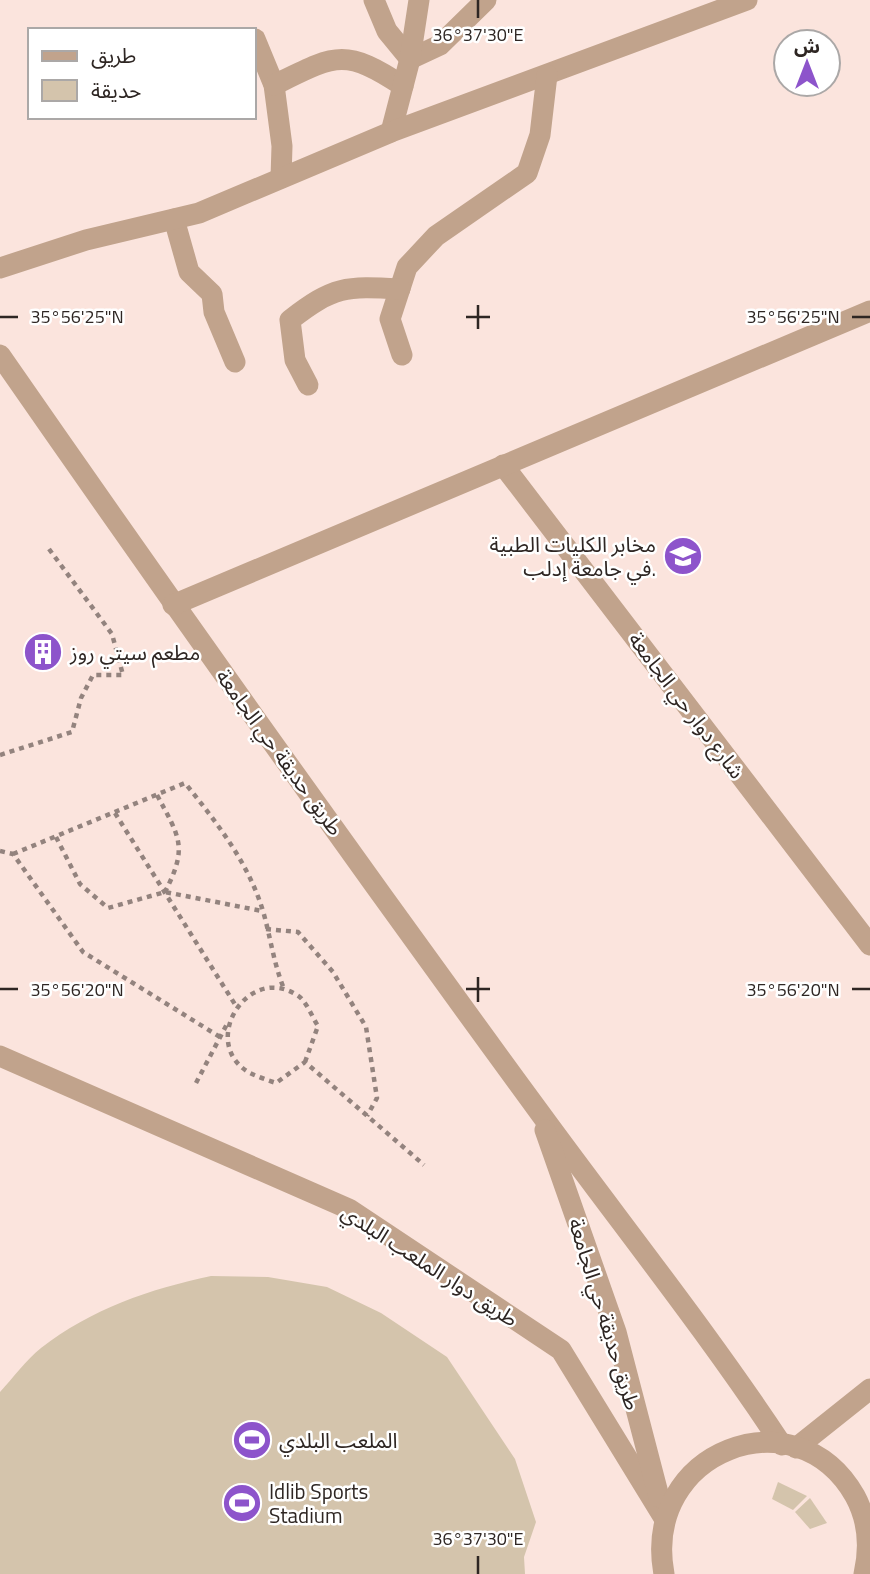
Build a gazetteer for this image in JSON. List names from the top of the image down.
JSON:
{
  "streets": {
    "street": ["شارع دوار حي الجامعة", "طريق حديقة حي الجامعة", "طريق دوار الملعب البلدي"]
  },
  "crossings": [
    ["طريق حديقة حي الجامعة", "طريق دوار الملعب البلدي"]
  ],
  "places": {
    "school or university": ["مخابر الكليات الطبية في جامعة إدلب."],
    "building": ["مطعم سيتي روز"],
    "sports": ["الملعب البلدي", "Idlib Sports Stadium"]
  },
  "legend": ["طريق", "حديقة"],
  "north": "top",
  "coordinates": ["36°37'30\"E", "35°56'25\"N", "35°56'20\"N"]
}
